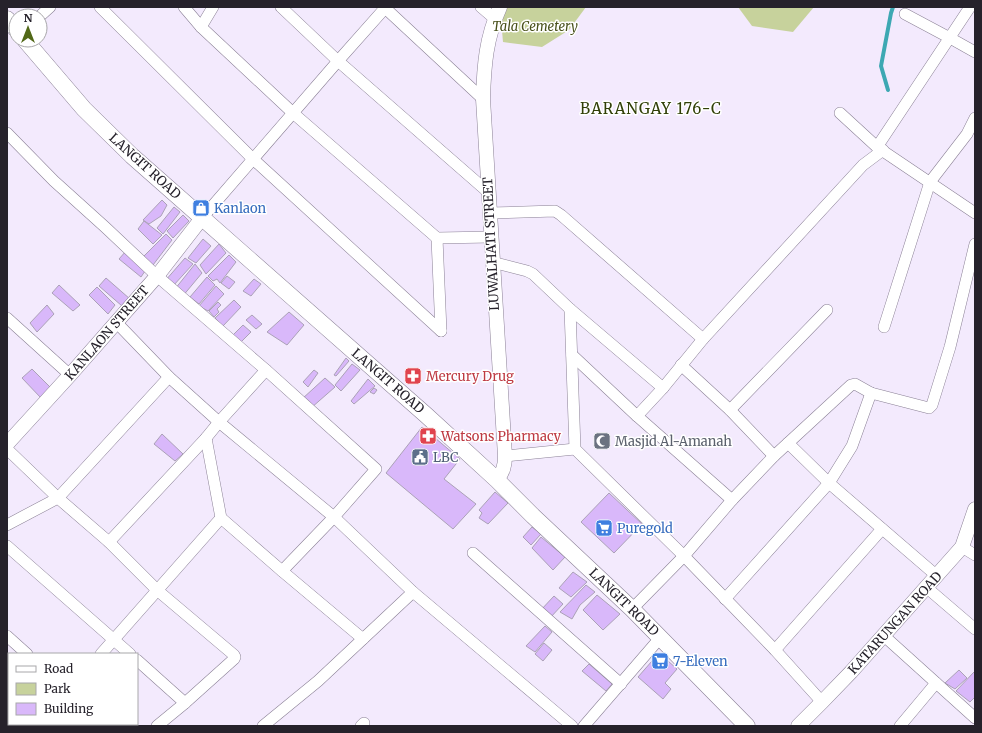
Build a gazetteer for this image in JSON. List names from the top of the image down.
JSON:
{
  "streets": {
    "main road": ["LANGIT ROAD"],
    "street": ["LUWALHATI STREET", "KANLAON STREET", "KATARUNGAN ROAD"]
  },
  "crossings": [
    ["LANGIT ROAD", "LUWALHATI STREET"],
    ["LANGIT ROAD", "KANLAON STREET"]
  ],
  "districts": ["BARANGAY 176-C"],
  "parks": ["Tala Cemetery"],
  "places": {
    "shop": ["Kanlaon"],
    "pharmacy": ["Mercury Drug", "Watsons Pharmacy"],
    "mosque": ["Masjid Al-Amanah"],
    "public building": ["LBC"],
    "supermarket": ["Puregold", "7-Eleven"]
  },
  "legend": ["Road", "Park", "Building"],
  "north": "top"
}
